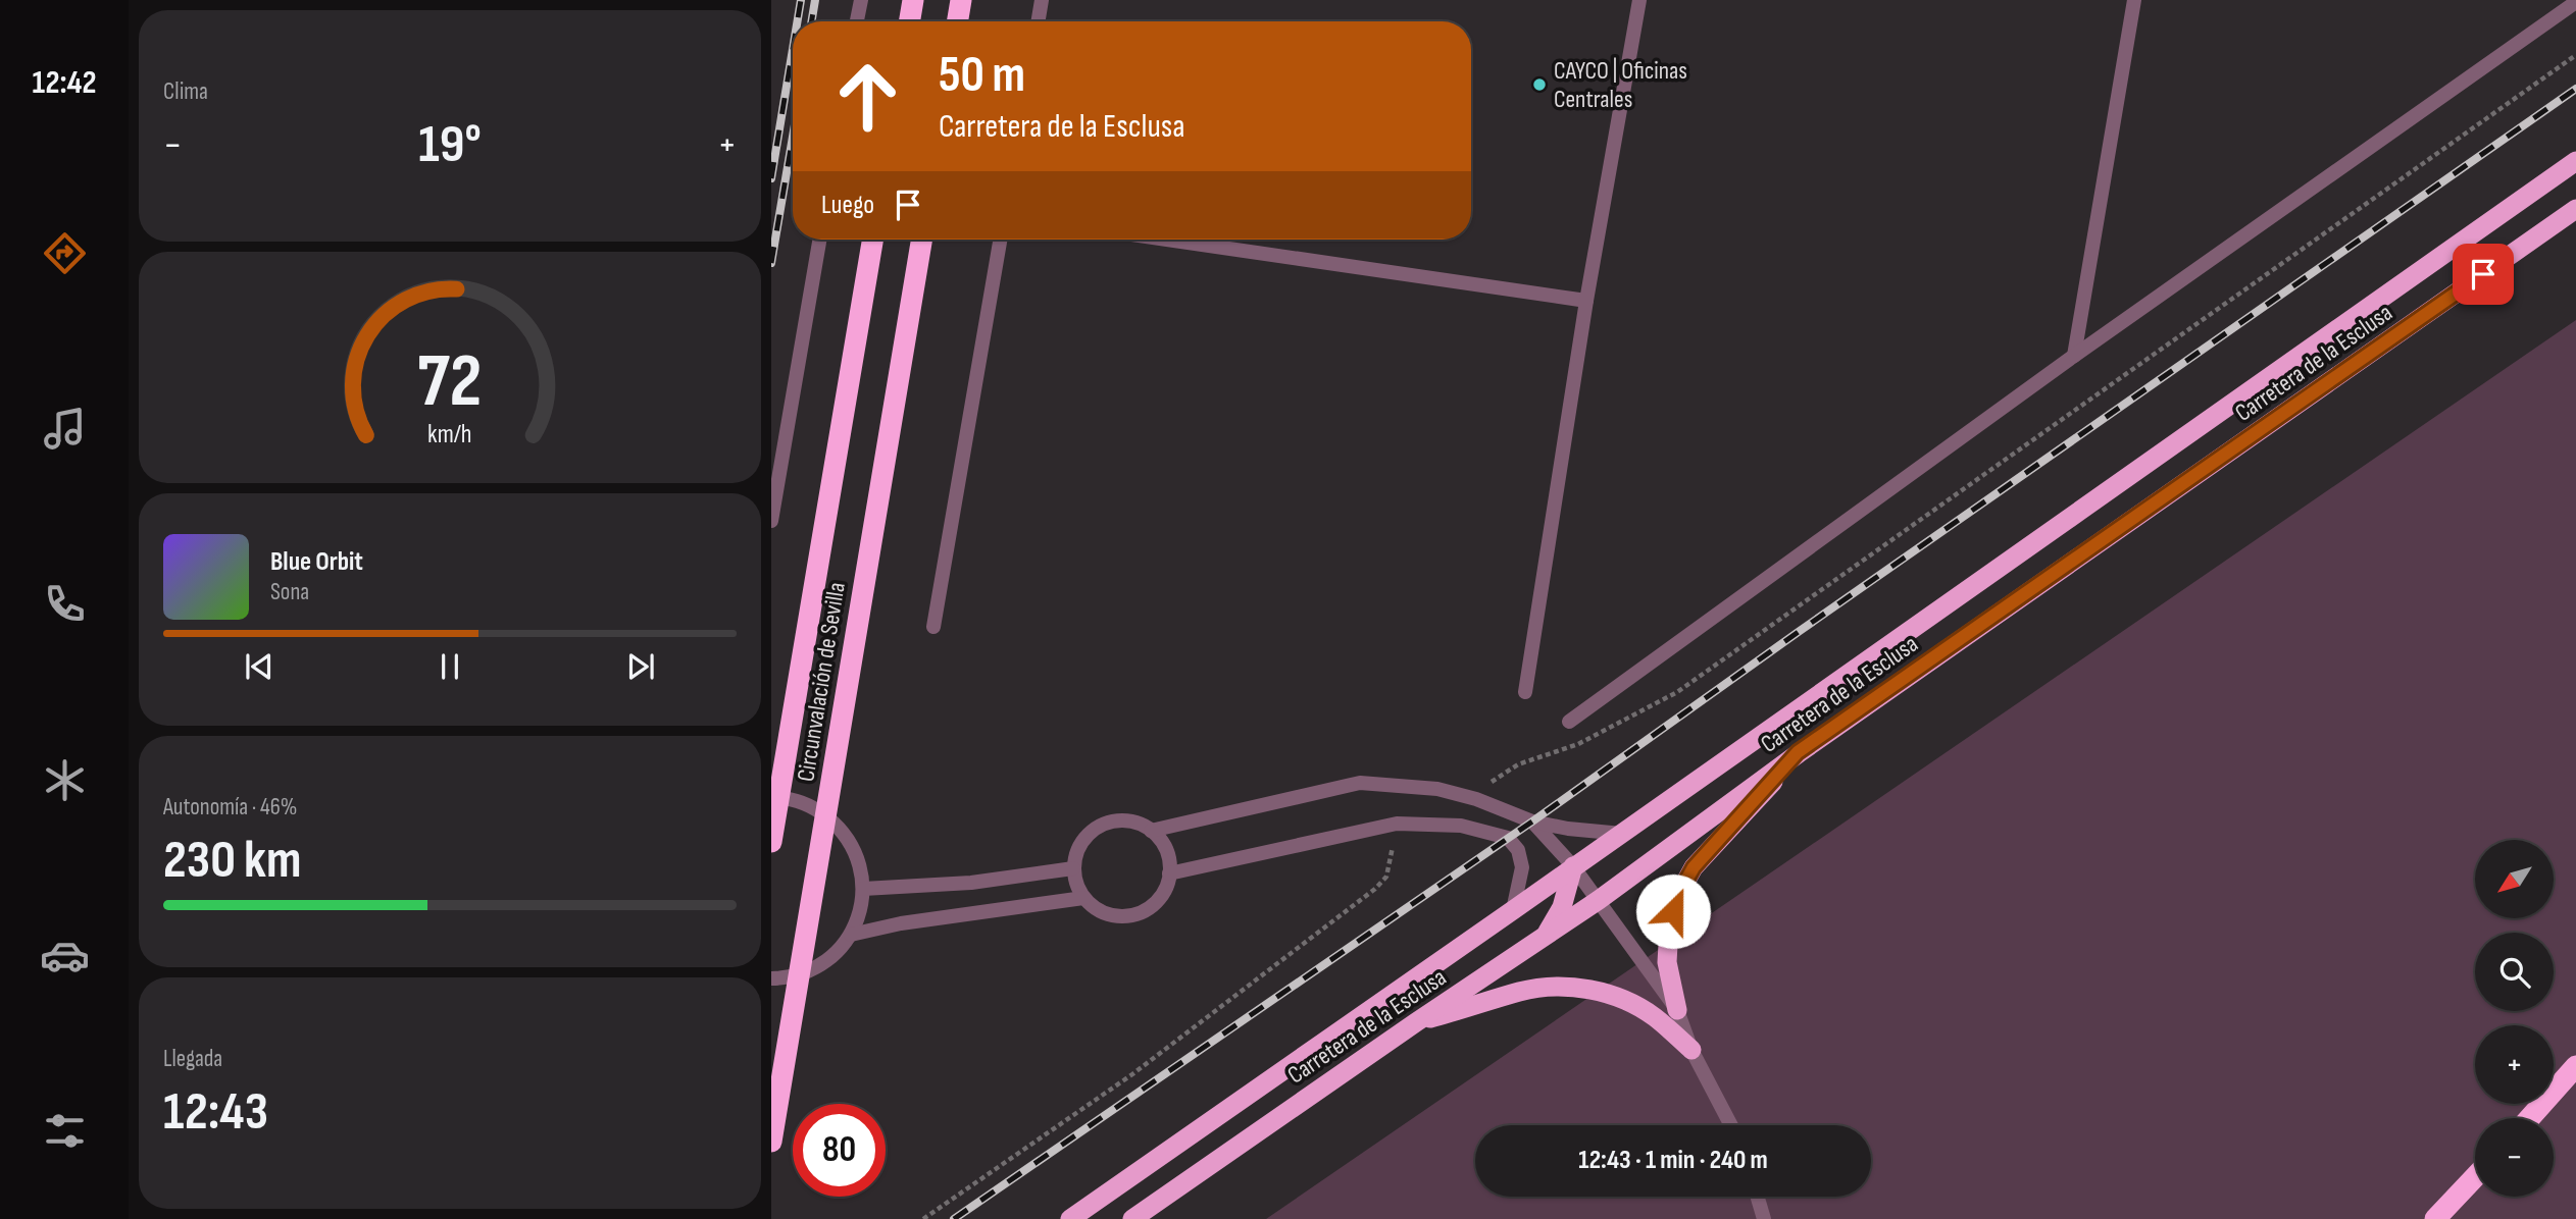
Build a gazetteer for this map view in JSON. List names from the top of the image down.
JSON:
{
  "streets": {
    "highway": ["Carretera de la Esclusa", "Circunvalación de Sevilla"]
  },
  "places": ["CAYCO | Oficinas Centrales"],
  "north": "bottom left",
  "page": {
    "tabs": "12:42",
    "tile": [
      "Clima",
      ["Autonomía · 46%", "230 km"],
      ["Llegada", "12:43"]
    ],
    "turn": ["50 m", "Carretera de la Esclusa"],
    "heat": ["−", "19°", "+"],
    "then": "Luego",
    "song": ["Blue Orbit", "Sona"],
    "map_buttons": ["+", "−"],
    "limit": "80",
    "trip": "12:43 · 1 min · 240 m",
    "gauge": ["72", "km/h"]
  }
}
